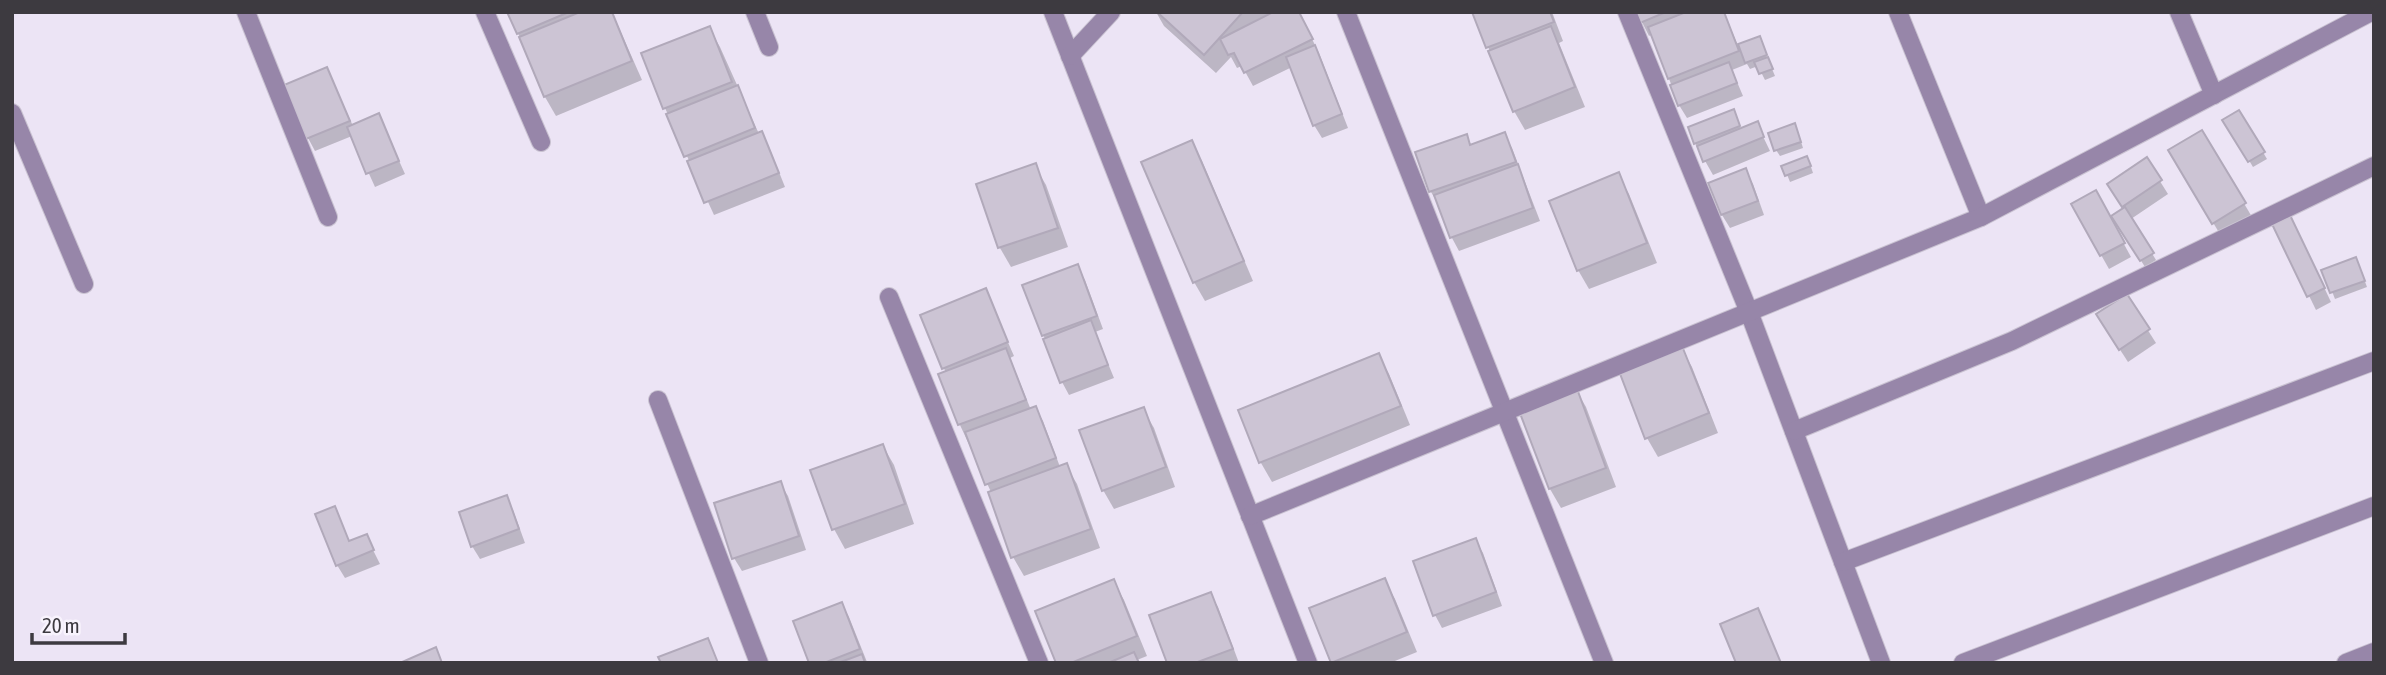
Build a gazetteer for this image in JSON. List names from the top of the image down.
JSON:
{
  "scale_bar": "20 m"
}
